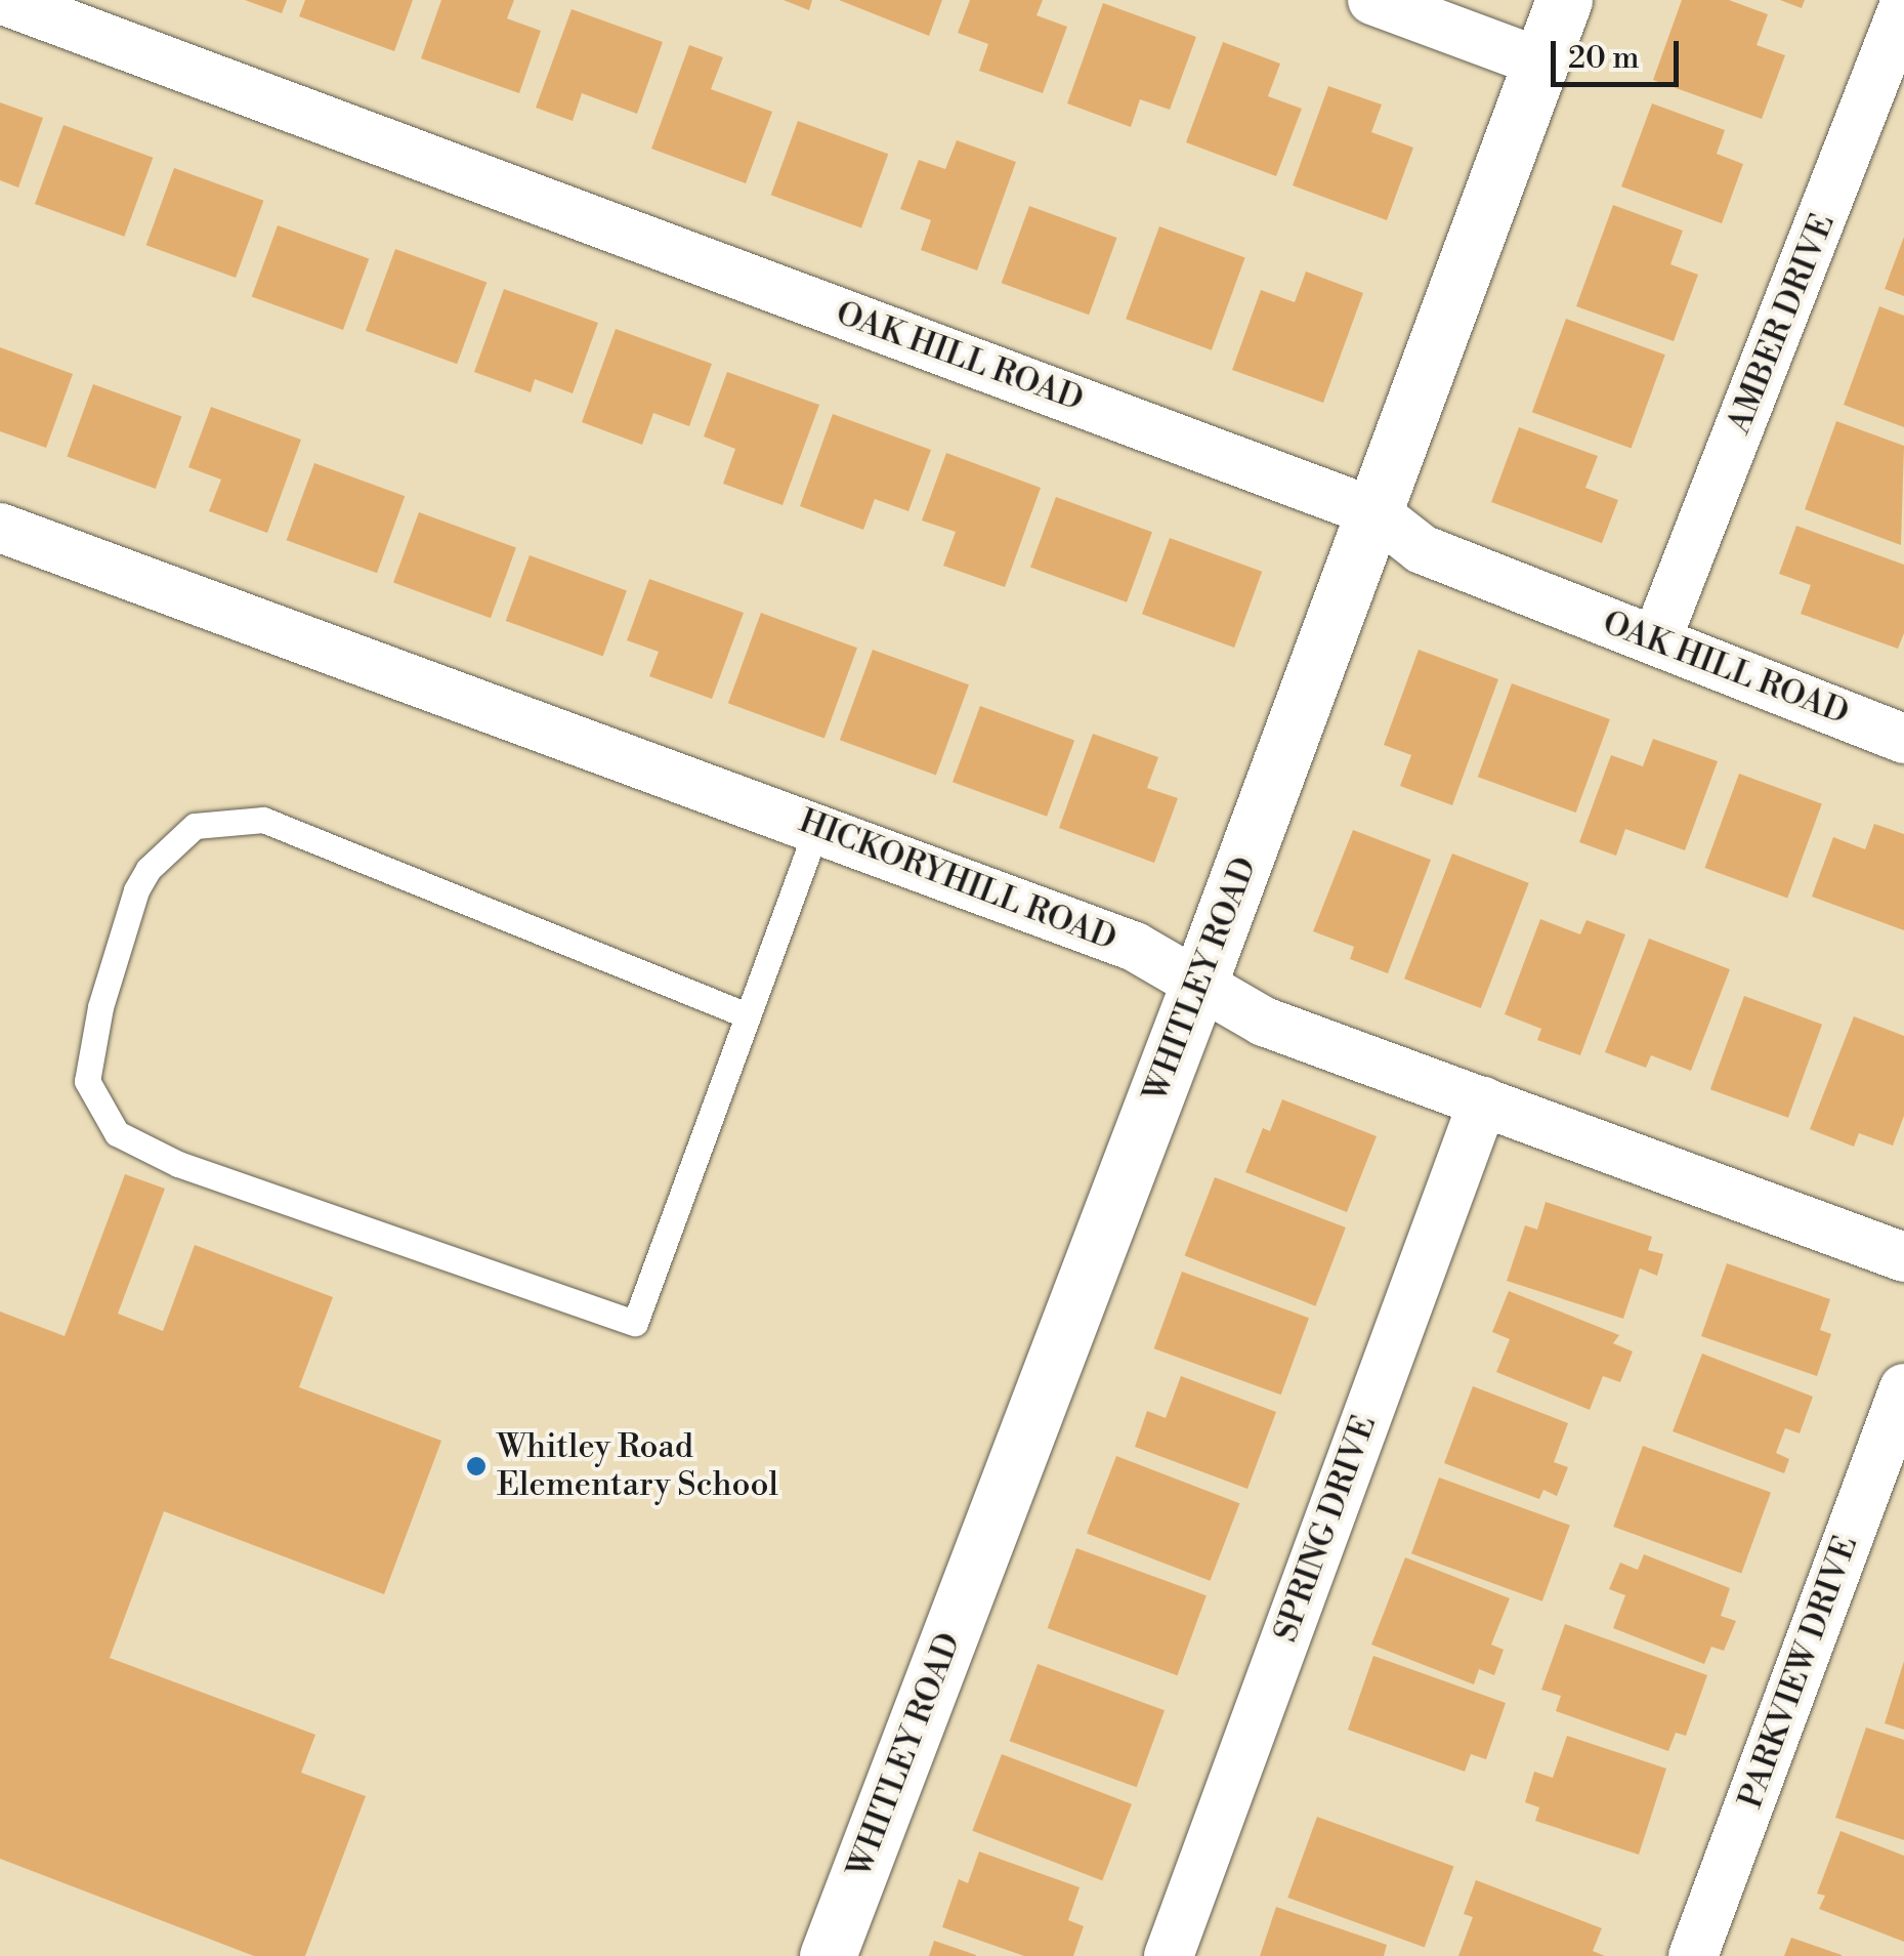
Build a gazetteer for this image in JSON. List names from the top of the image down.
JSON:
{
  "streets": {
    "street": [
      "AMBER DRIVE",
      "OAK HILL ROAD",
      "HICKORYHILL ROAD",
      "WHITLEY ROAD",
      "SPRING DRIVE",
      "PARKVIEW DRIVE"
    ]
  },
  "crossings": [
    ["AMBER DRIVE", "OAK HILL ROAD"],
    ["OAK HILL ROAD", "WHITLEY ROAD"],
    ["HICKORYHILL ROAD", "WHITLEY ROAD"],
    ["HICKORYHILL ROAD", "SPRING DRIVE"]
  ],
  "places": ["Whitley Road Elementary School"],
  "scale_bar": "20 m"
}
